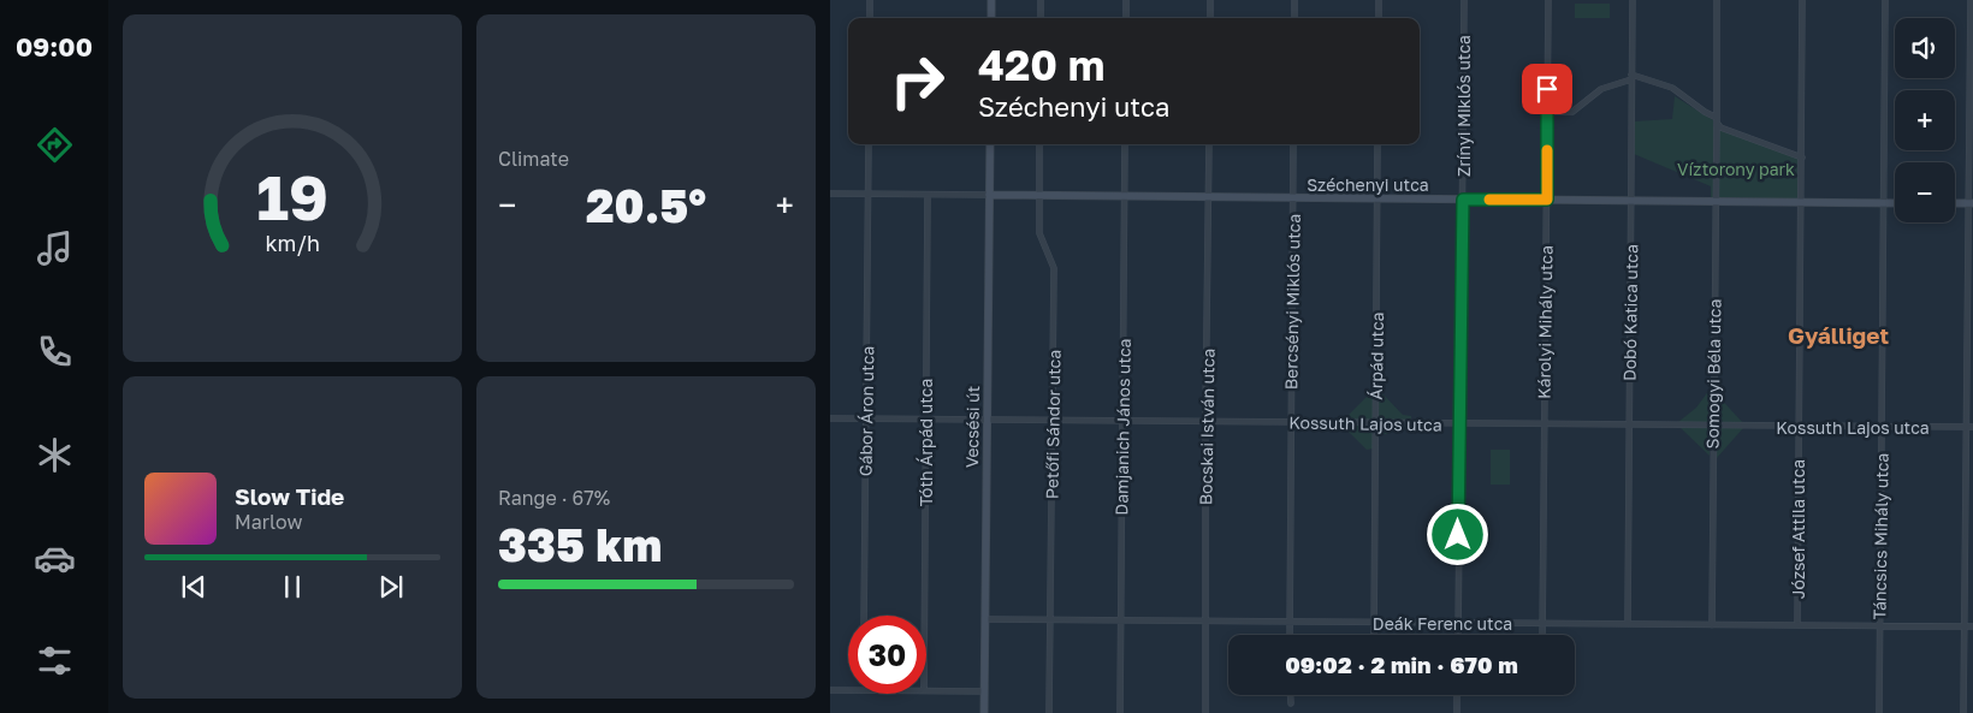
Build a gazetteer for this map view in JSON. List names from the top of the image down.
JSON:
{
  "streets": {
    "street": [
      "Zrínyi Miklós utca",
      "Széchenyi utca",
      "Bercsényi Miklós utca",
      "Dobó Katica utca",
      "Károlyi Mihály utca",
      "Árpád utca",
      "Somogyi Béla utca",
      "Gábor Áron utca",
      "Kossuth Lajos utca",
      "Petőfi Sándor utca",
      "Vecsési út",
      "Damjanich János utca",
      "Bocskai István utca",
      "Tóth Árpád utca",
      "József Attila utca",
      "Táncsics Mihály utca",
      "Deák Ferenc utca"
    ]
  },
  "crossings": [
    ["Zrínyi Miklós utca", "Széchenyi utca"],
    ["Zrínyi Miklós utca", "Kossuth Lajos utca"],
    ["Zrínyi Miklós utca", "Deák Ferenc utca"],
    ["Széchenyi utca", "Bercsényi Miklós utca"],
    ["Széchenyi utca", "Dobó Katica utca"],
    ["Széchenyi utca", "Károlyi Mihály utca"],
    ["Széchenyi utca", "Árpád utca"],
    ["Széchenyi utca", "Somogyi Béla utca"],
    ["Széchenyi utca", "Gábor Áron utca"],
    ["Széchenyi utca", "Petőfi Sándor utca"],
    ["Széchenyi utca", "Vecsési út"],
    ["Széchenyi utca", "Damjanich János utca"],
    ["Széchenyi utca", "Bocskai István utca"],
    ["Széchenyi utca", "Tóth Árpád utca"],
    ["Széchenyi utca", "József Attila utca"],
    ["Széchenyi utca", "Táncsics Mihály utca"],
    ["Bercsényi Miklós utca", "Kossuth Lajos utca"],
    ["Bercsényi Miklós utca", "Deák Ferenc utca"],
    ["Dobó Katica utca", "Kossuth Lajos utca"],
    ["Dobó Katica utca", "Deák Ferenc utca"],
    ["Károlyi Mihály utca", "Kossuth Lajos utca"],
    ["Károlyi Mihály utca", "Deák Ferenc utca"],
    ["Árpád utca", "Kossuth Lajos utca"],
    ["Árpád utca", "Deák Ferenc utca"],
    ["Somogyi Béla utca", "Kossuth Lajos utca"],
    ["Somogyi Béla utca", "Deák Ferenc utca"],
    ["Gábor Áron utca", "Kossuth Lajos utca"],
    ["Kossuth Lajos utca", "Petőfi Sándor utca"],
    ["Kossuth Lajos utca", "Vecsési út"],
    ["Kossuth Lajos utca", "Damjanich János utca"],
    ["Kossuth Lajos utca", "Bocskai István utca"],
    ["Kossuth Lajos utca", "Tóth Árpád utca"],
    ["Kossuth Lajos utca", "József Attila utca"],
    ["Kossuth Lajos utca", "Táncsics Mihály utca"],
    ["Petőfi Sándor utca", "Deák Ferenc utca"],
    ["Vecsési út", "Deák Ferenc utca"],
    ["Damjanich János utca", "Deák Ferenc utca"],
    ["Bocskai István utca", "Deák Ferenc utca"],
    ["József Attila utca", "Deák Ferenc utca"],
    ["Táncsics Mihály utca", "Deák Ferenc utca"]
  ],
  "districts": ["Gyálliget"],
  "parks": ["Víztorony park"],
  "page": {
    "tabs": "09:00",
    "tile": [
      "Climate",
      ["Range · 67%", "335 km"]
    ],
    "map_buttons": ["+", "−"],
    "turn": ["420 m", "Széchenyi utca"],
    "heat": ["−", "20.5°", "+"],
    "song": ["Slow Tide", "Marlow"],
    "limit": "30",
    "trip": "09:02 · 2 min · 670 m",
    "gauge": ["19", "km/h"]
  }
}
